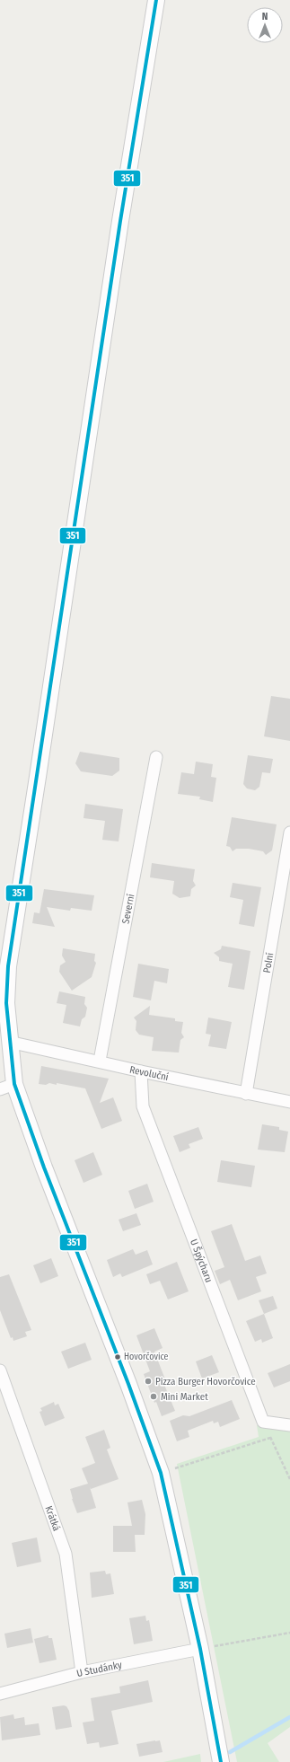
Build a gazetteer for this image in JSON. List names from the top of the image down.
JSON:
{
  "streets": {
    "street": [
      "Severní",
      "Polní",
      "Revoluční",
      "U Špýcharu",
      "Krátká",
      "U Studánky"
    ]
  },
  "crossings": [
    ["Severní", "Revoluční"],
    ["Polní", "Revoluční"],
    ["Revoluční", "U Špýcharu"],
    ["Krátká", "U Studánky"]
  ],
  "places": ["Hovorčovice", "Pizza Burger Hovorčovice", "Mini Market"],
  "lines": ["transit line 351"],
  "north": "top"
}
